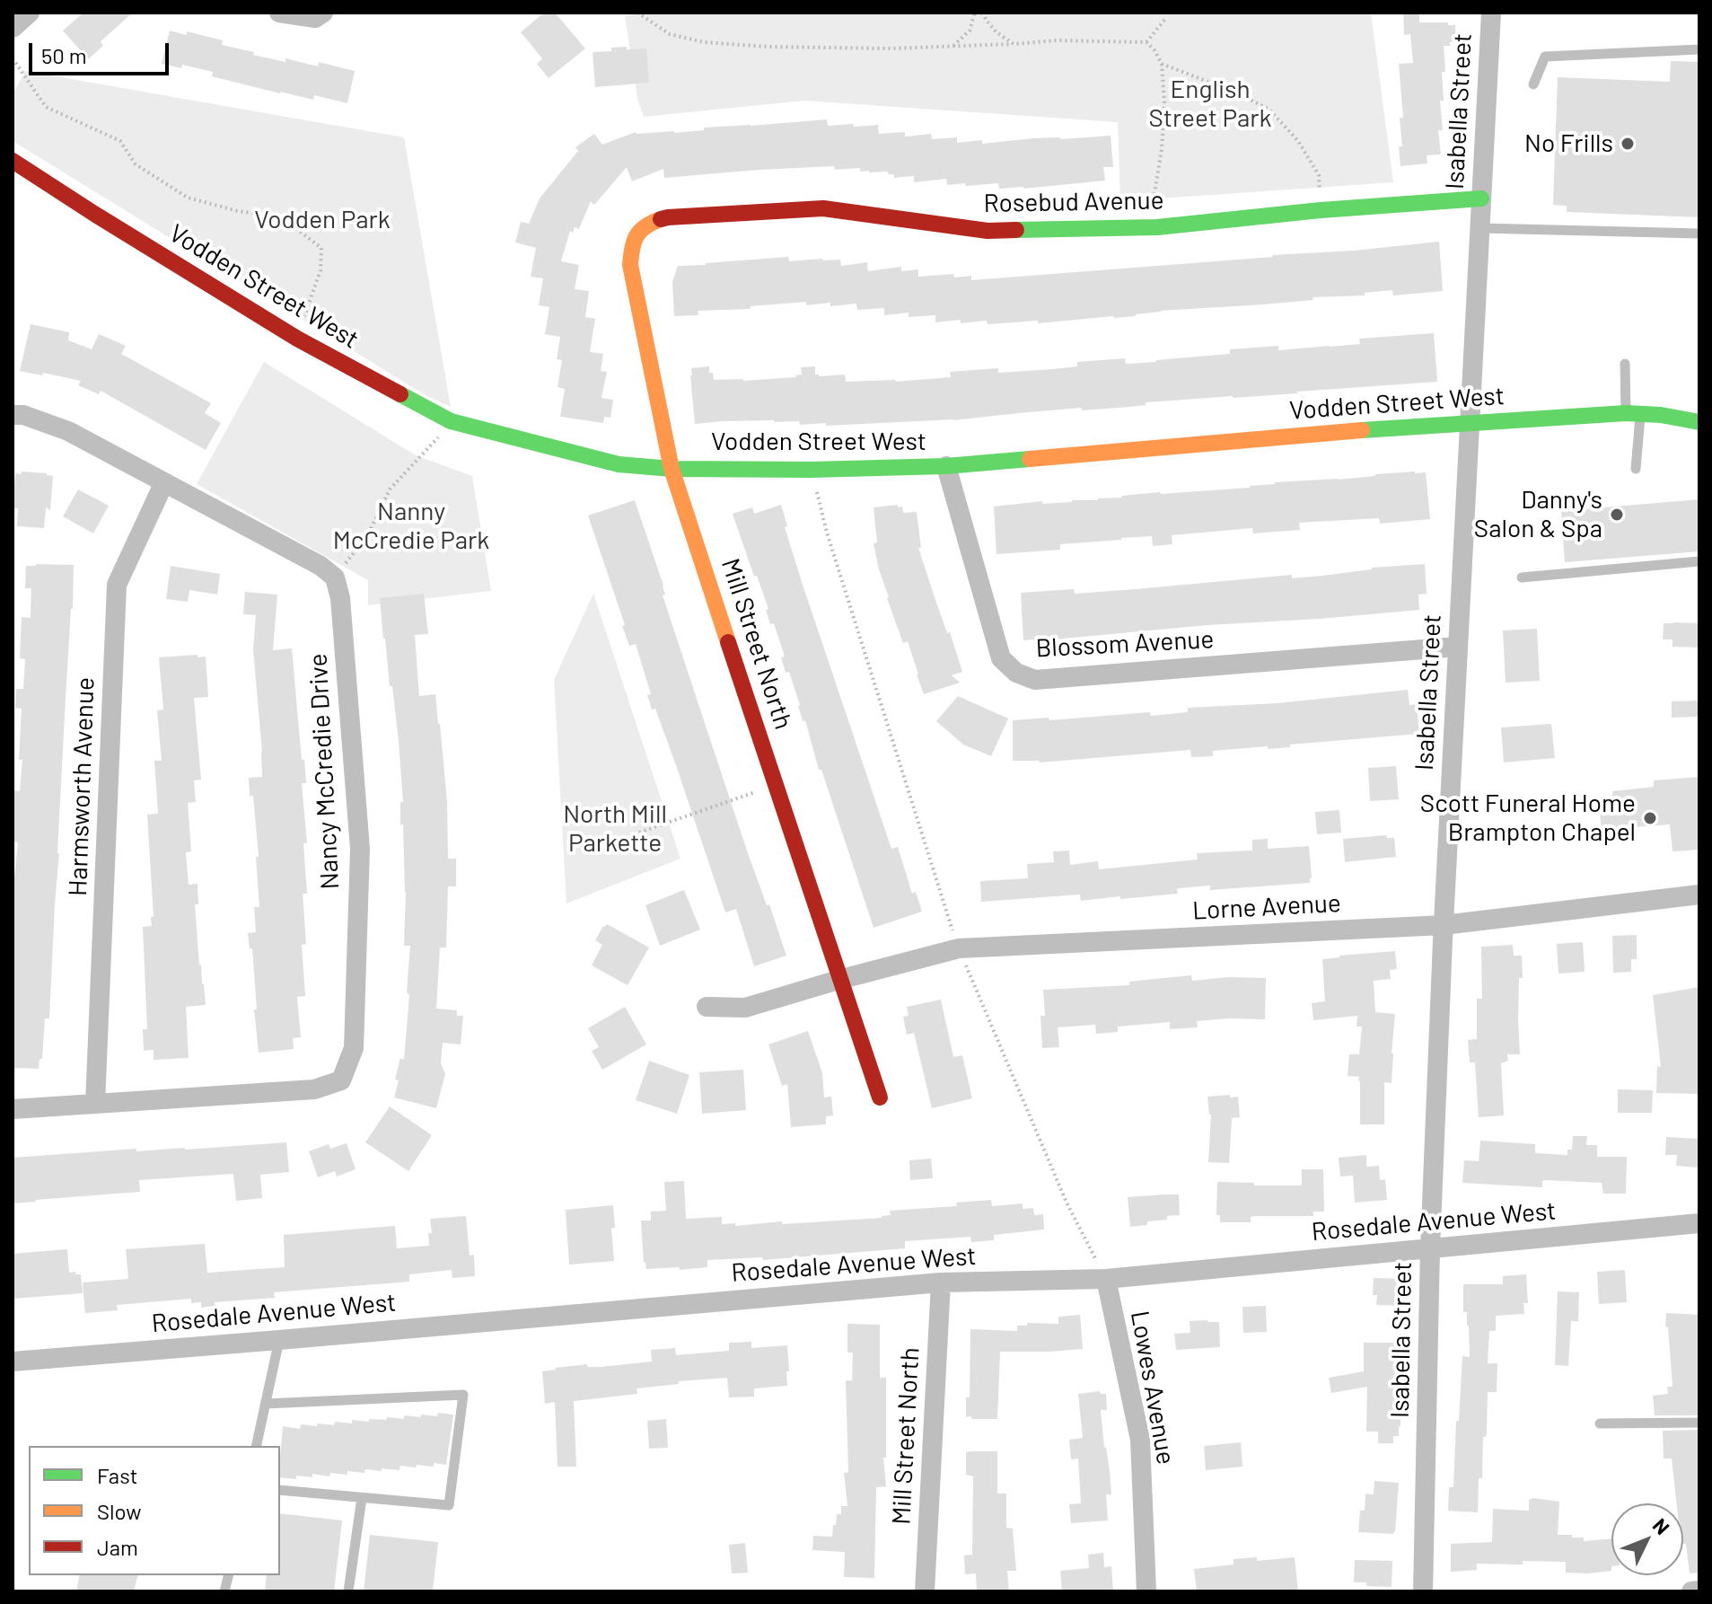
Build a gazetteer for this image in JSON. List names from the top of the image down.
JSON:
{
  "streets": {
    "street": [
      "Isabella Street",
      "Rosebud Avenue",
      "Vodden Street West",
      "Mill Street North",
      "Blossom Avenue",
      "Nancy McCredie Drive",
      "Harmsworth Avenue",
      "Lorne Avenue",
      "Rosedale Avenue West",
      "Lowes Avenue"
    ]
  },
  "crossings": [
    ["Isabella Street", "Rosebud Avenue"],
    ["Isabella Street", "Vodden Street West"],
    ["Isabella Street", "Blossom Avenue"],
    ["Isabella Street", "Lorne Avenue"],
    ["Isabella Street", "Rosedale Avenue West"],
    ["Rosebud Avenue", "Mill Street North"],
    ["Vodden Street West", "Mill Street North"],
    ["Vodden Street West", "Blossom Avenue"],
    ["Mill Street North", "Lorne Avenue"],
    ["Mill Street North", "Rosedale Avenue West"],
    ["Nancy McCredie Drive", "Harmsworth Avenue"],
    ["Rosedale Avenue West", "Lowes Avenue"]
  ],
  "parks": [
    "English Street Park",
    "Vodden Park",
    "Nanny McCredie Park",
    "North Mill Parkette"
  ],
  "places": ["No Frills", "Danny's Salon & Spa", "Scott Funeral Home Brampton Chapel"],
  "legend": ["Fast", "Slow", "Jam"],
  "scale_bar": "50 m",
  "north": "top right"
}
